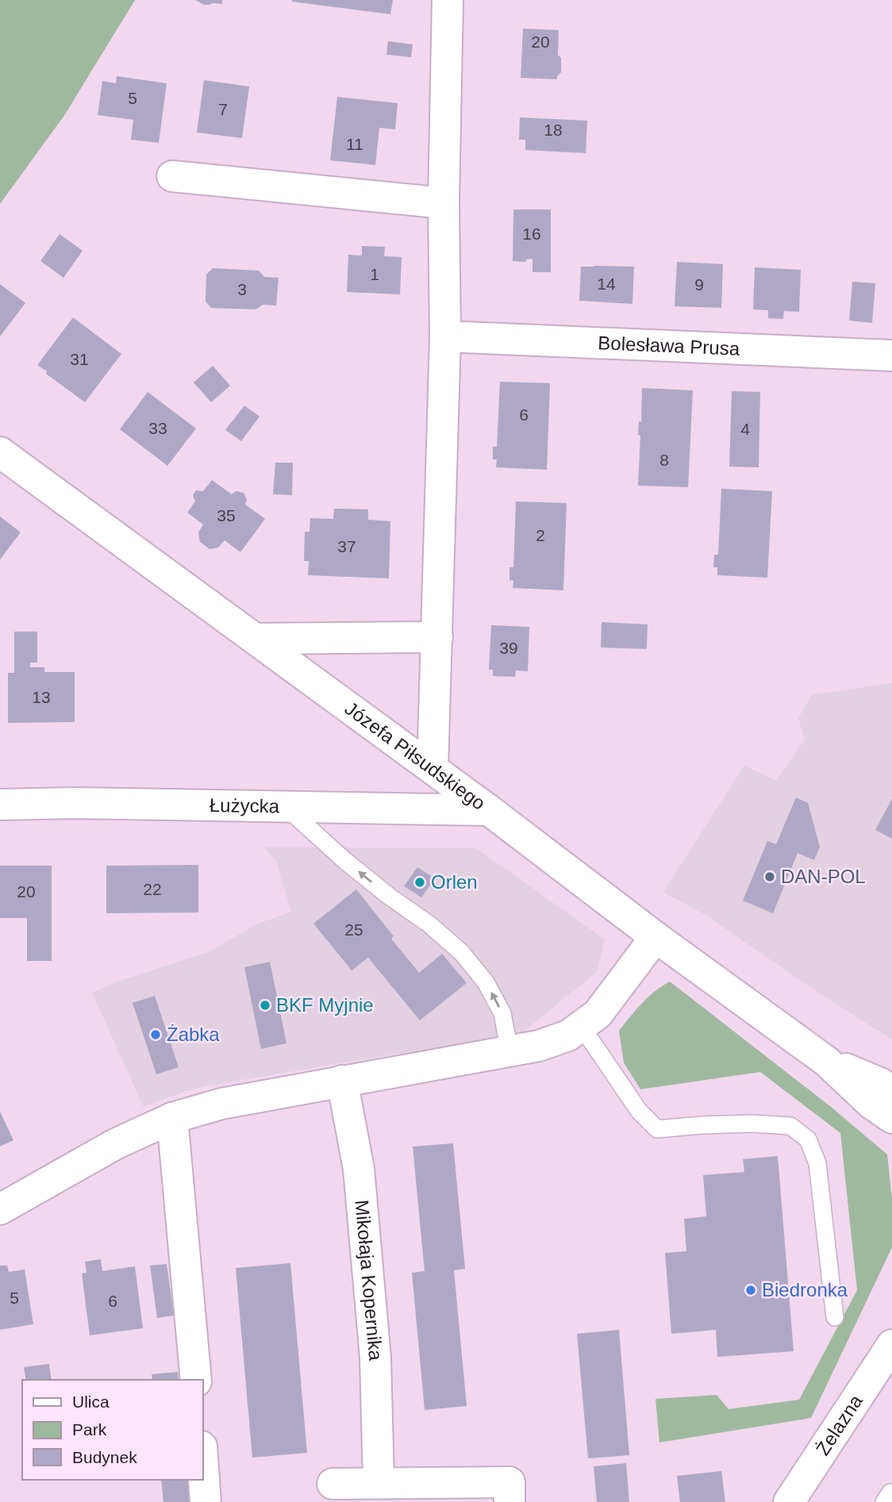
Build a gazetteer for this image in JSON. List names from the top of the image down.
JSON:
{
  "streets": {
    "street": [
      "Bolesława Prusa",
      "Józefa Piłsudskiego",
      "Łużycka",
      "Mikołaja Kopernika",
      "Żelazna"
    ]
  },
  "crossings": [
    ["Józefa Piłsudskiego", "Łużycka"]
  ],
  "places": [
    "DAN-POL",
    "Orlen",
    "BKF Myjnie",
    "Żabka",
    "Biedronka"
  ],
  "house_numbers": [
    "20",
    "5",
    "7",
    "18",
    "11",
    "16",
    "1",
    "14",
    "9",
    "3",
    "31",
    "6",
    "33",
    "4",
    "8",
    "35",
    "2",
    "37",
    "39",
    "13",
    "22",
    "20",
    "25",
    "5",
    "6"
  ],
  "legend": ["Ulica", "Park", "Budynek"]
}
